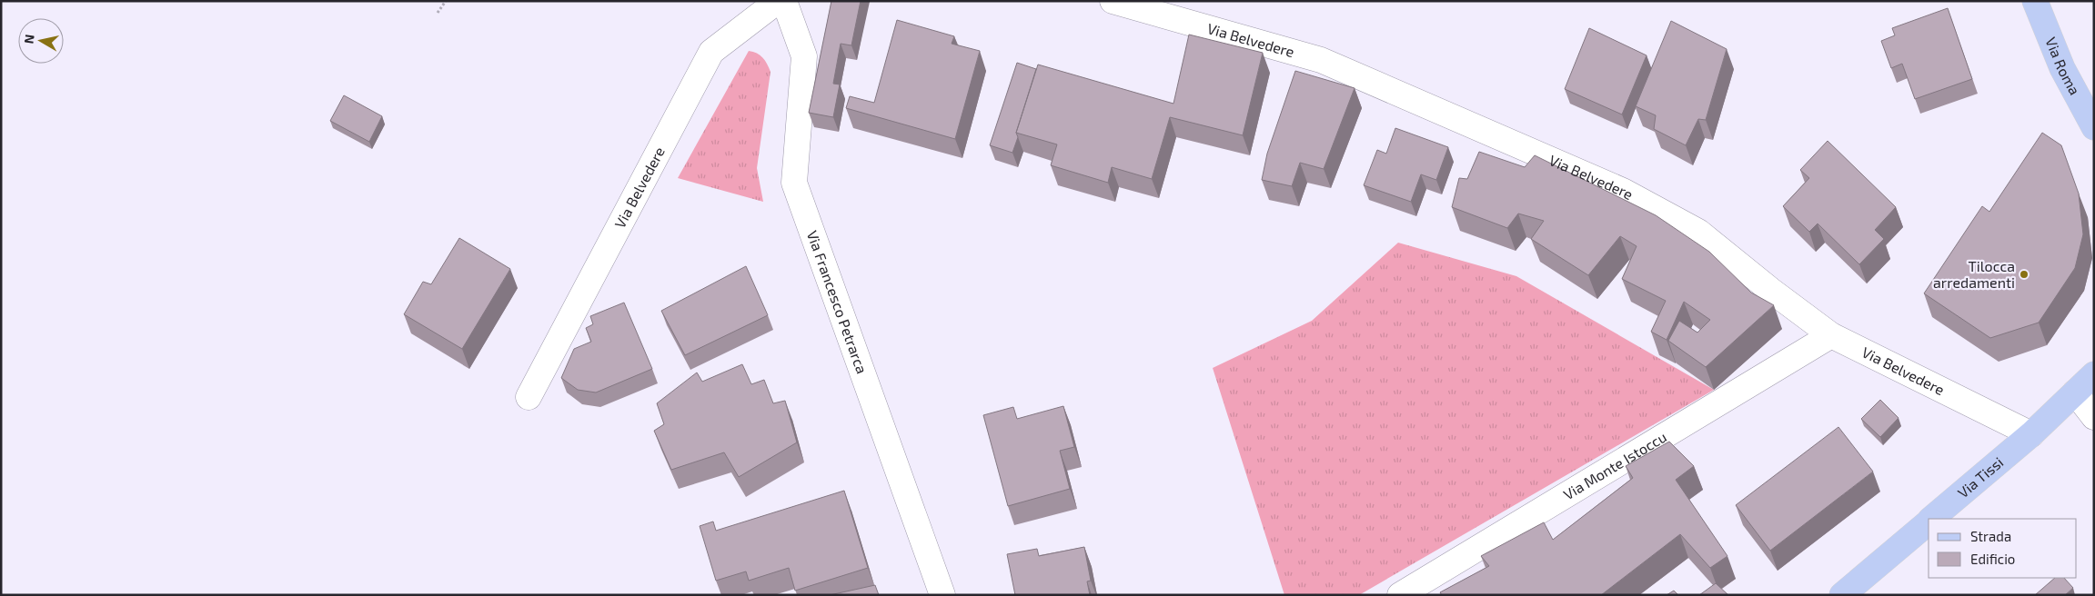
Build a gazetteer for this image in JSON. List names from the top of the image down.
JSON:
{
  "streets": {
    "main road": ["Via Roma", "Via Tissi"],
    "street": ["Via Belvedere", "Via Francesco Petrarca", "Via Monte Istoccu"]
  },
  "crossings": [
    ["Via Belvedere", "Via Monte Istoccu"],
    ["Via Belvedere", "Via Tissi"]
  ],
  "places": ["Tilocca arredamenti"],
  "legend": ["Strada", "Edificio"],
  "north": "left"
}
